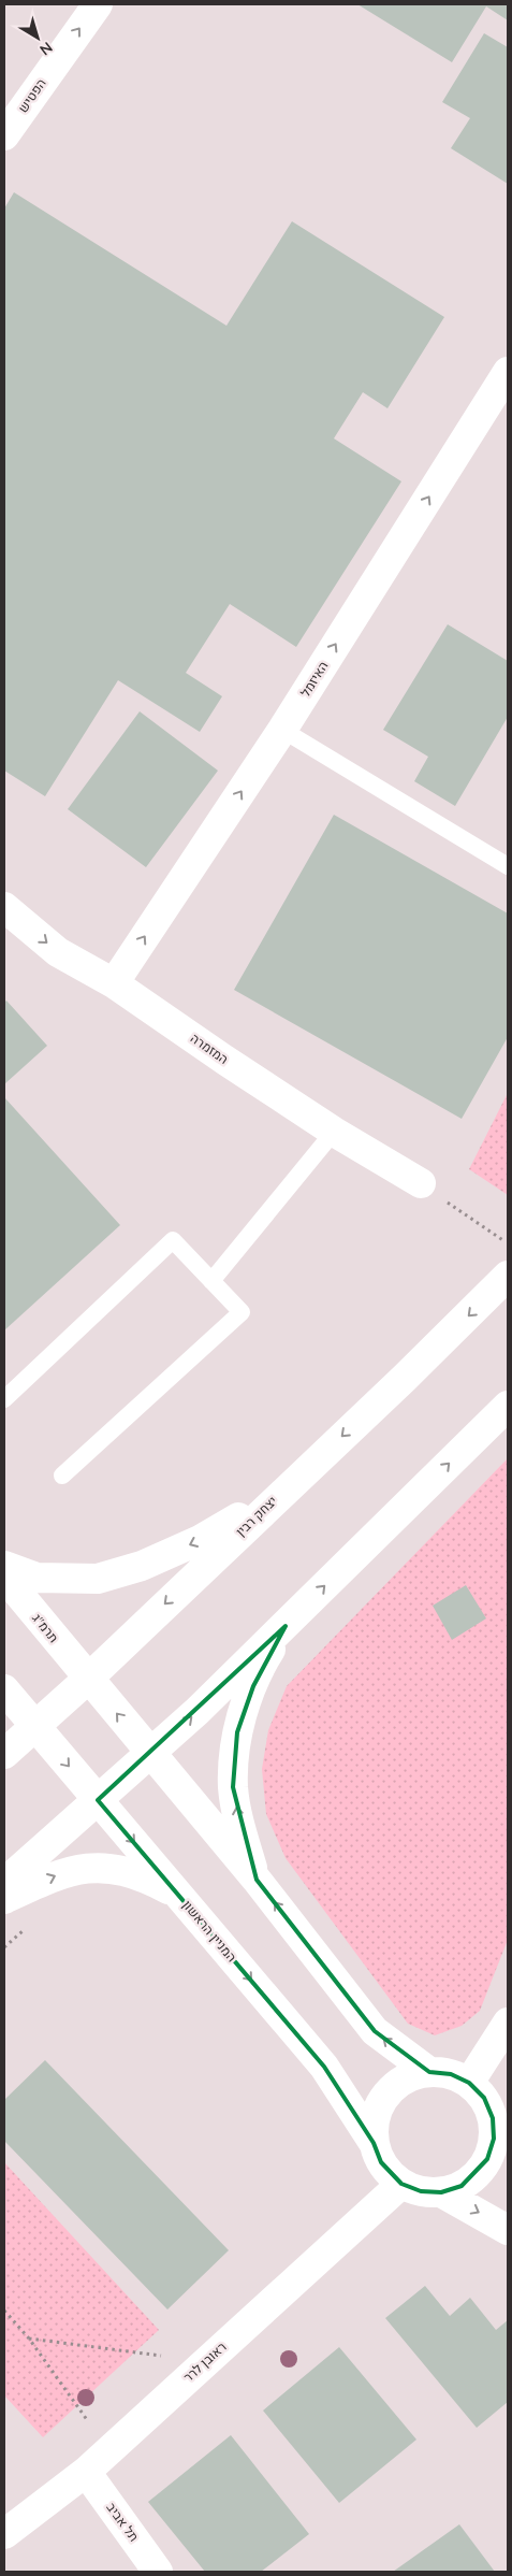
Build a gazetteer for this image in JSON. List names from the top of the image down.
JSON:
{
  "streets": {
    "street": [
      "הפטיש",
      "האיזמל",
      "המזמרה",
      "יצחק רבין",
      "תרמ\"ג",
      "המניין הראשון",
      "ראובן לרר",
      "תל אביב"
    ]
  },
  "crossings": [
    ["האיזמל", "המזמרה"],
    ["יצחק רבין", "תרמ\"ג"],
    ["יצחק רבין", "המניין הראשון"],
    ["המניין הראשון", "ראובן לרר"],
    ["ראובן לרר", "תל אביב"]
  ],
  "one_way": ["הפטיש", "האיזמל"],
  "north": "bottom right"
}
